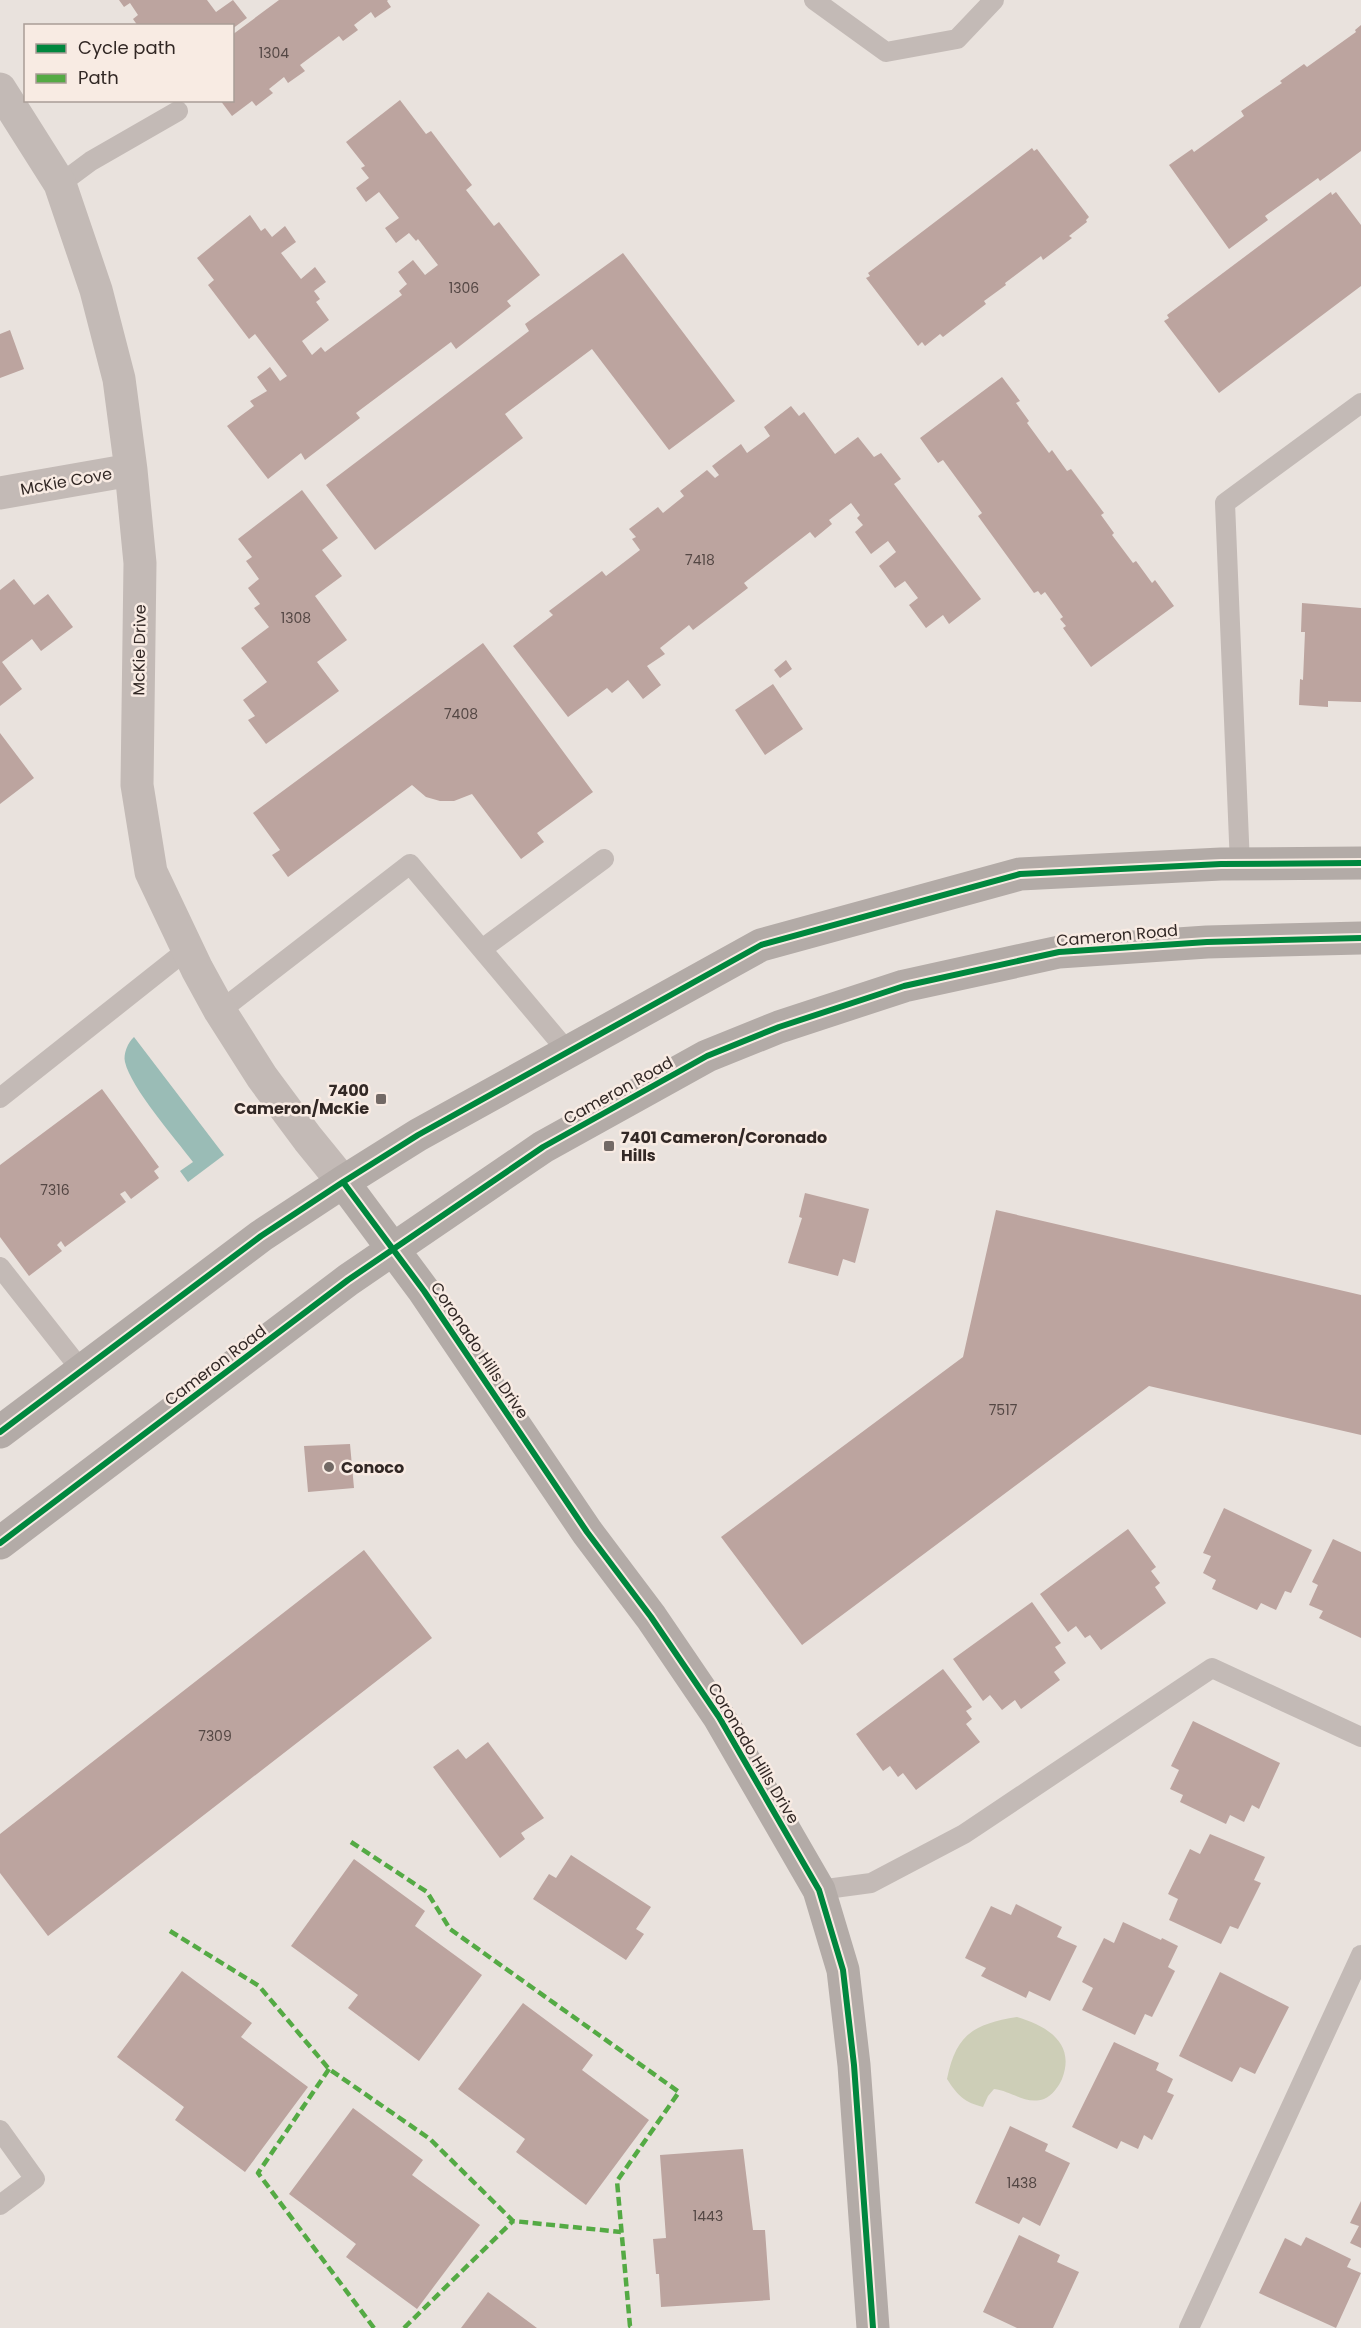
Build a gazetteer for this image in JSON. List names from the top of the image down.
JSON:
{
  "streets": {
    "main road": ["Cameron Road", "Coronado Hills Drive"],
    "street": ["McKie Cove", "McKie Drive"]
  },
  "crossings": [
    ["McKie Cove", "McKie Drive"],
    ["McKie Drive", "Coronado Hills Drive"],
    ["Cameron Road", "Coronado Hills Drive"]
  ],
  "places": {
    "transit": ["7400 Cameron/McKie", "7401 Cameron/Coronado Hills"],
    "other": ["Conoco"]
  },
  "house_numbers": [
    "1304",
    "1306",
    "7418",
    "1308",
    "7408",
    "7316",
    "7517",
    "7309",
    "1438",
    "1443"
  ],
  "legend": ["Cycle path", "Path"]
}
